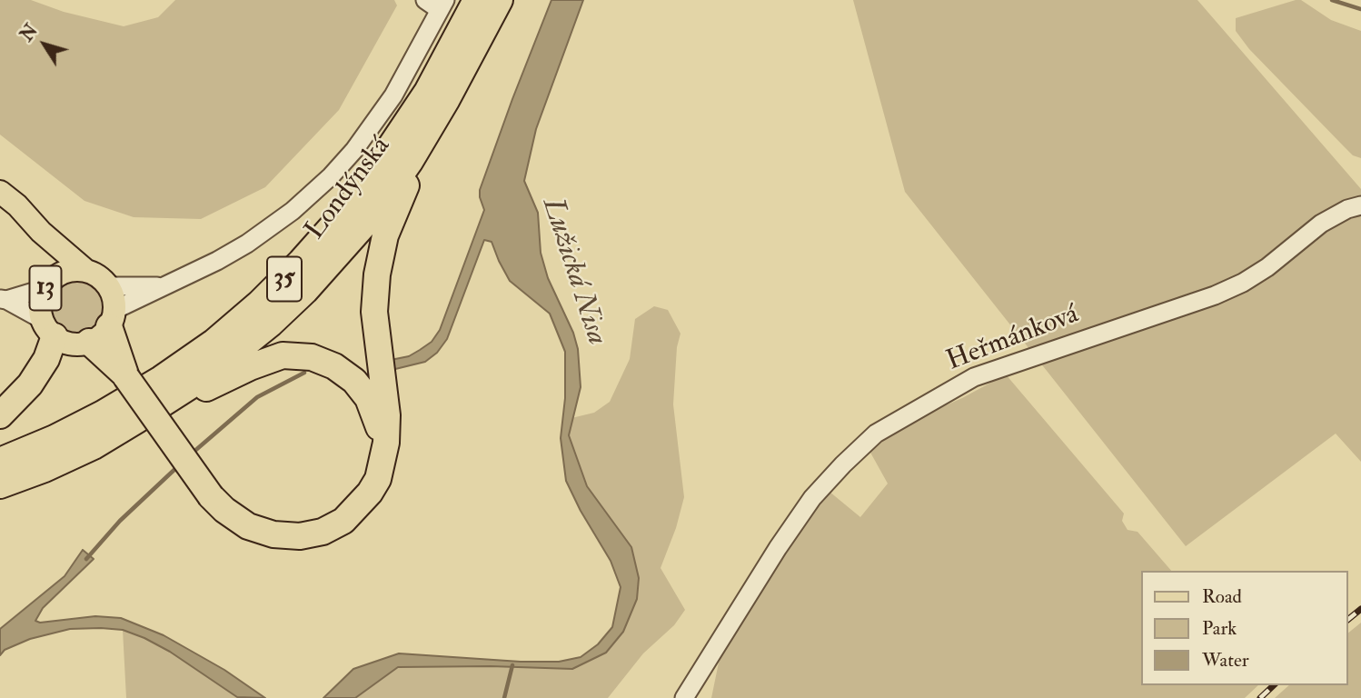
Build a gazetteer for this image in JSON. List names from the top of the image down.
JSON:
{
  "streets": {
    "highway": ["Londýnská", "35", "13"],
    "street": ["Heřmánková"]
  },
  "crossings": [
    ["Londýnská", "13"]
  ],
  "water": ["Lužická Nisa"],
  "legend": ["Road", "Park", "Water"],
  "north": "top left"
}
